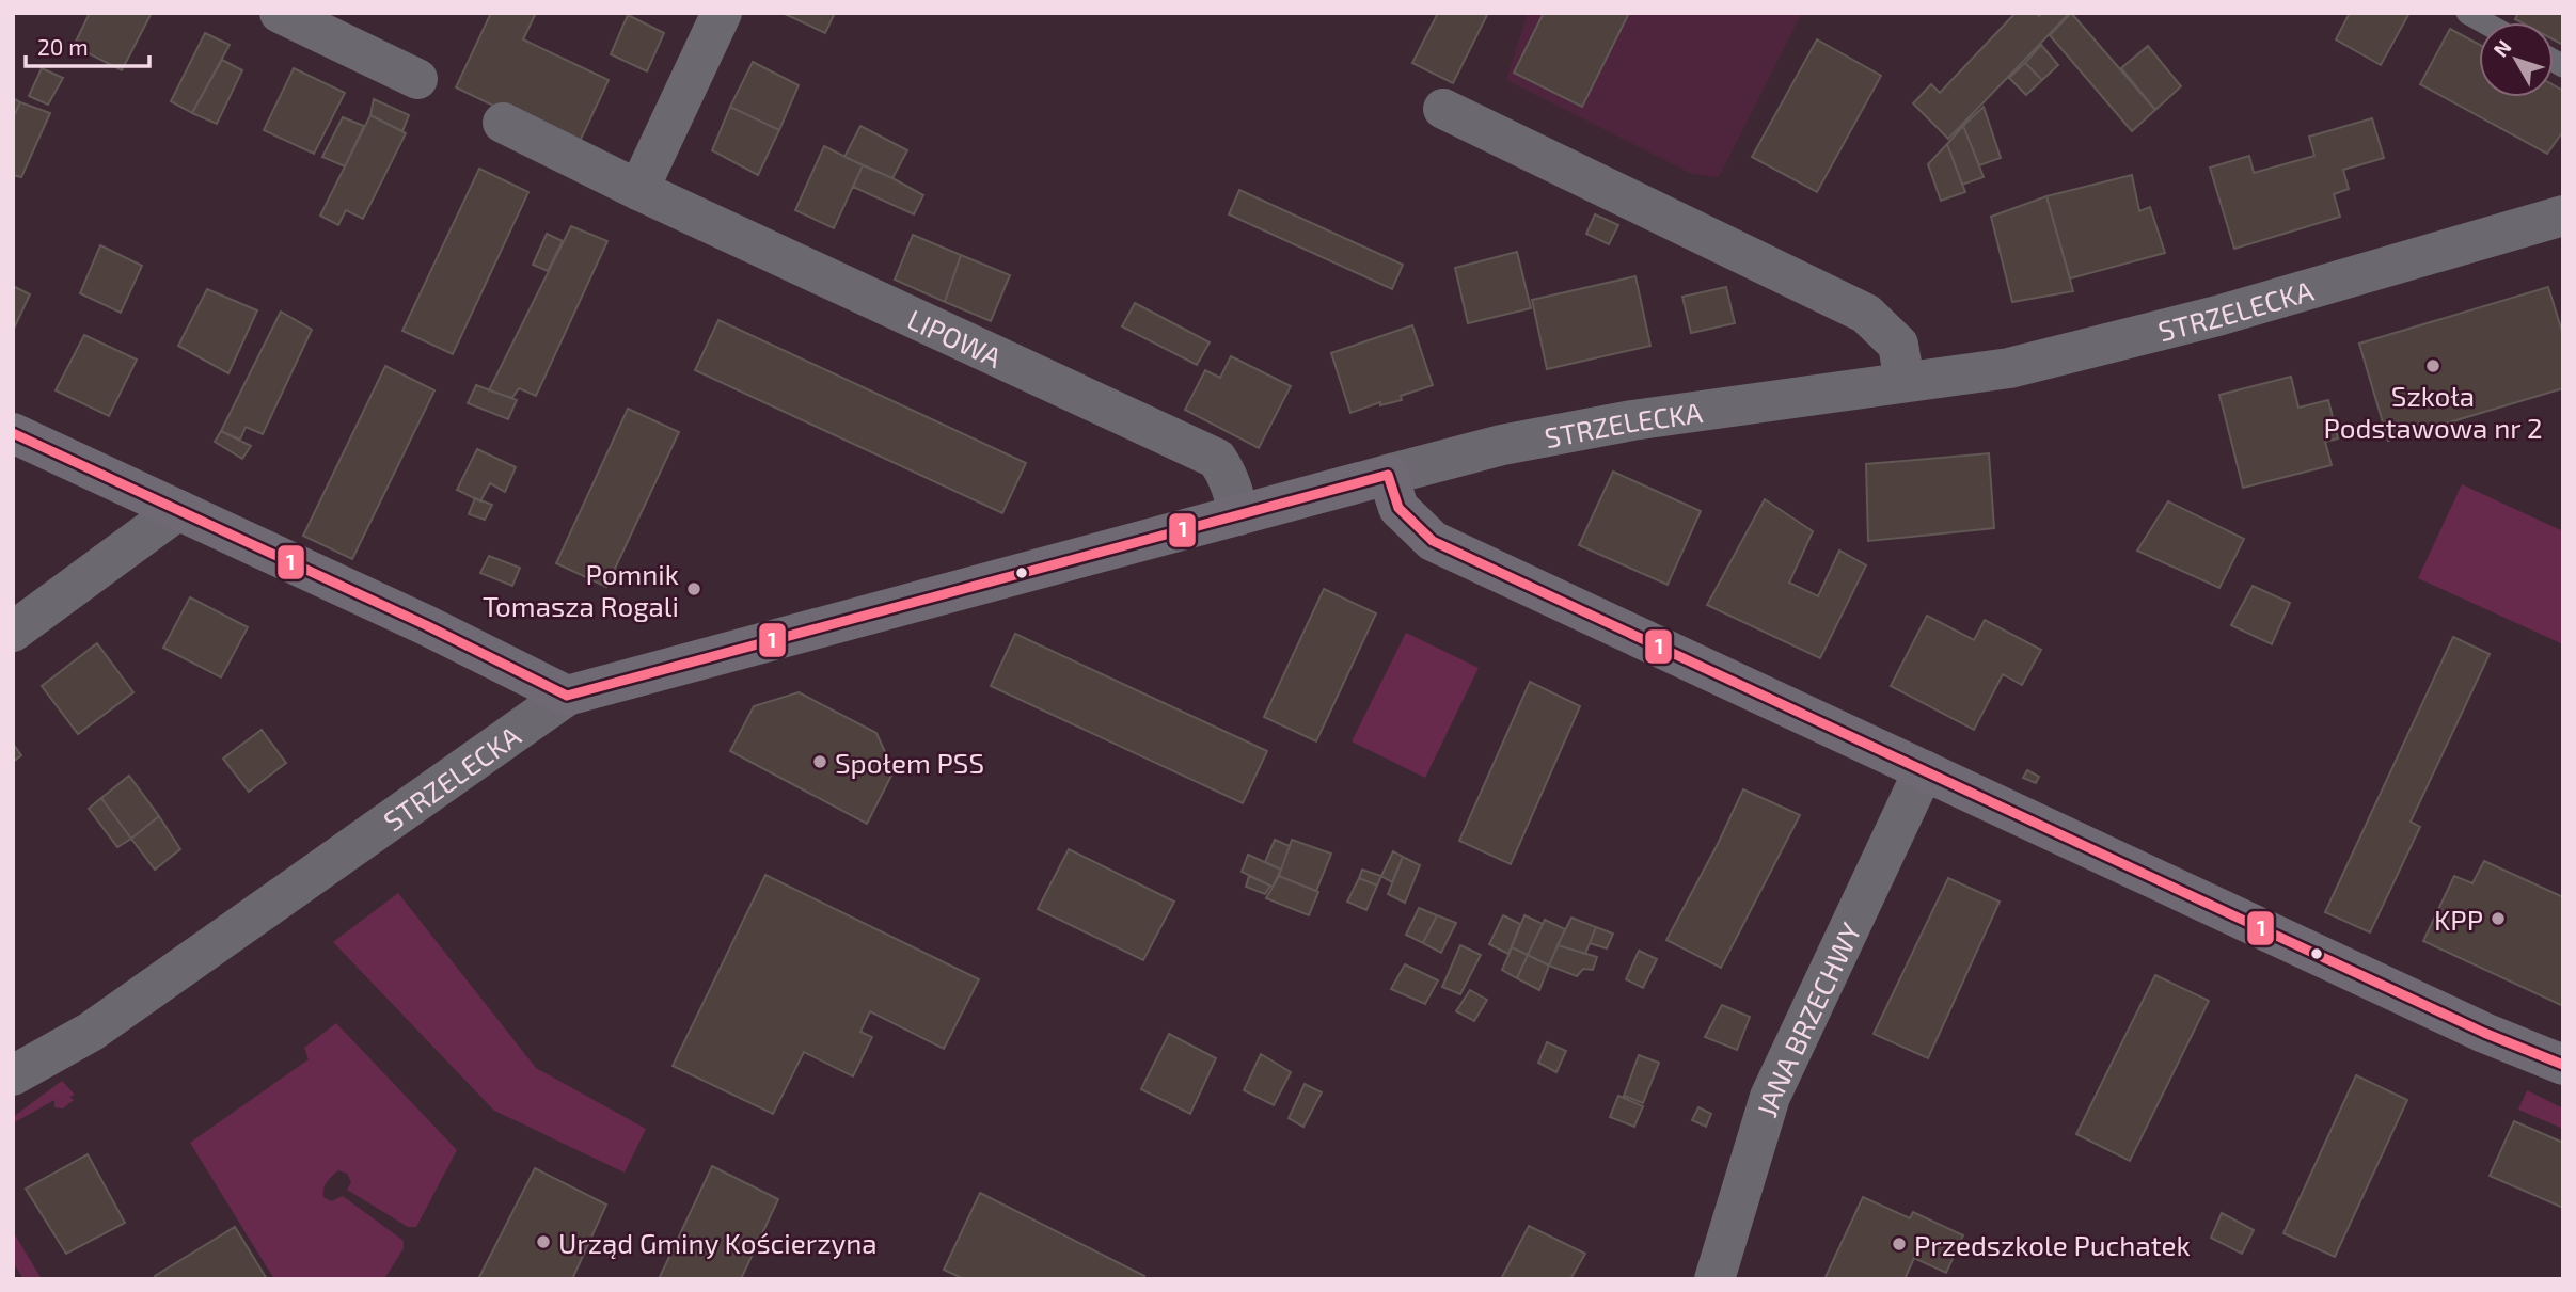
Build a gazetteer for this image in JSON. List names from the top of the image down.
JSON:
{
  "streets": {
    "street": ["STRZELECKA", "LIPOWA", "JANA BRZECHWY"]
  },
  "crossings": [
    ["STRZELECKA", "LIPOWA"]
  ],
  "places": [
    "Szkoła Podstawowa nr 2",
    "Pomnik Tomasza Rogali",
    "Społem PSS",
    "KPP",
    "Urząd Gminy Kościerzyna",
    "Przedszkole Puchatek"
  ],
  "lines": ["transit line 1"],
  "scale_bar": "20 m",
  "north": "top left"
}
